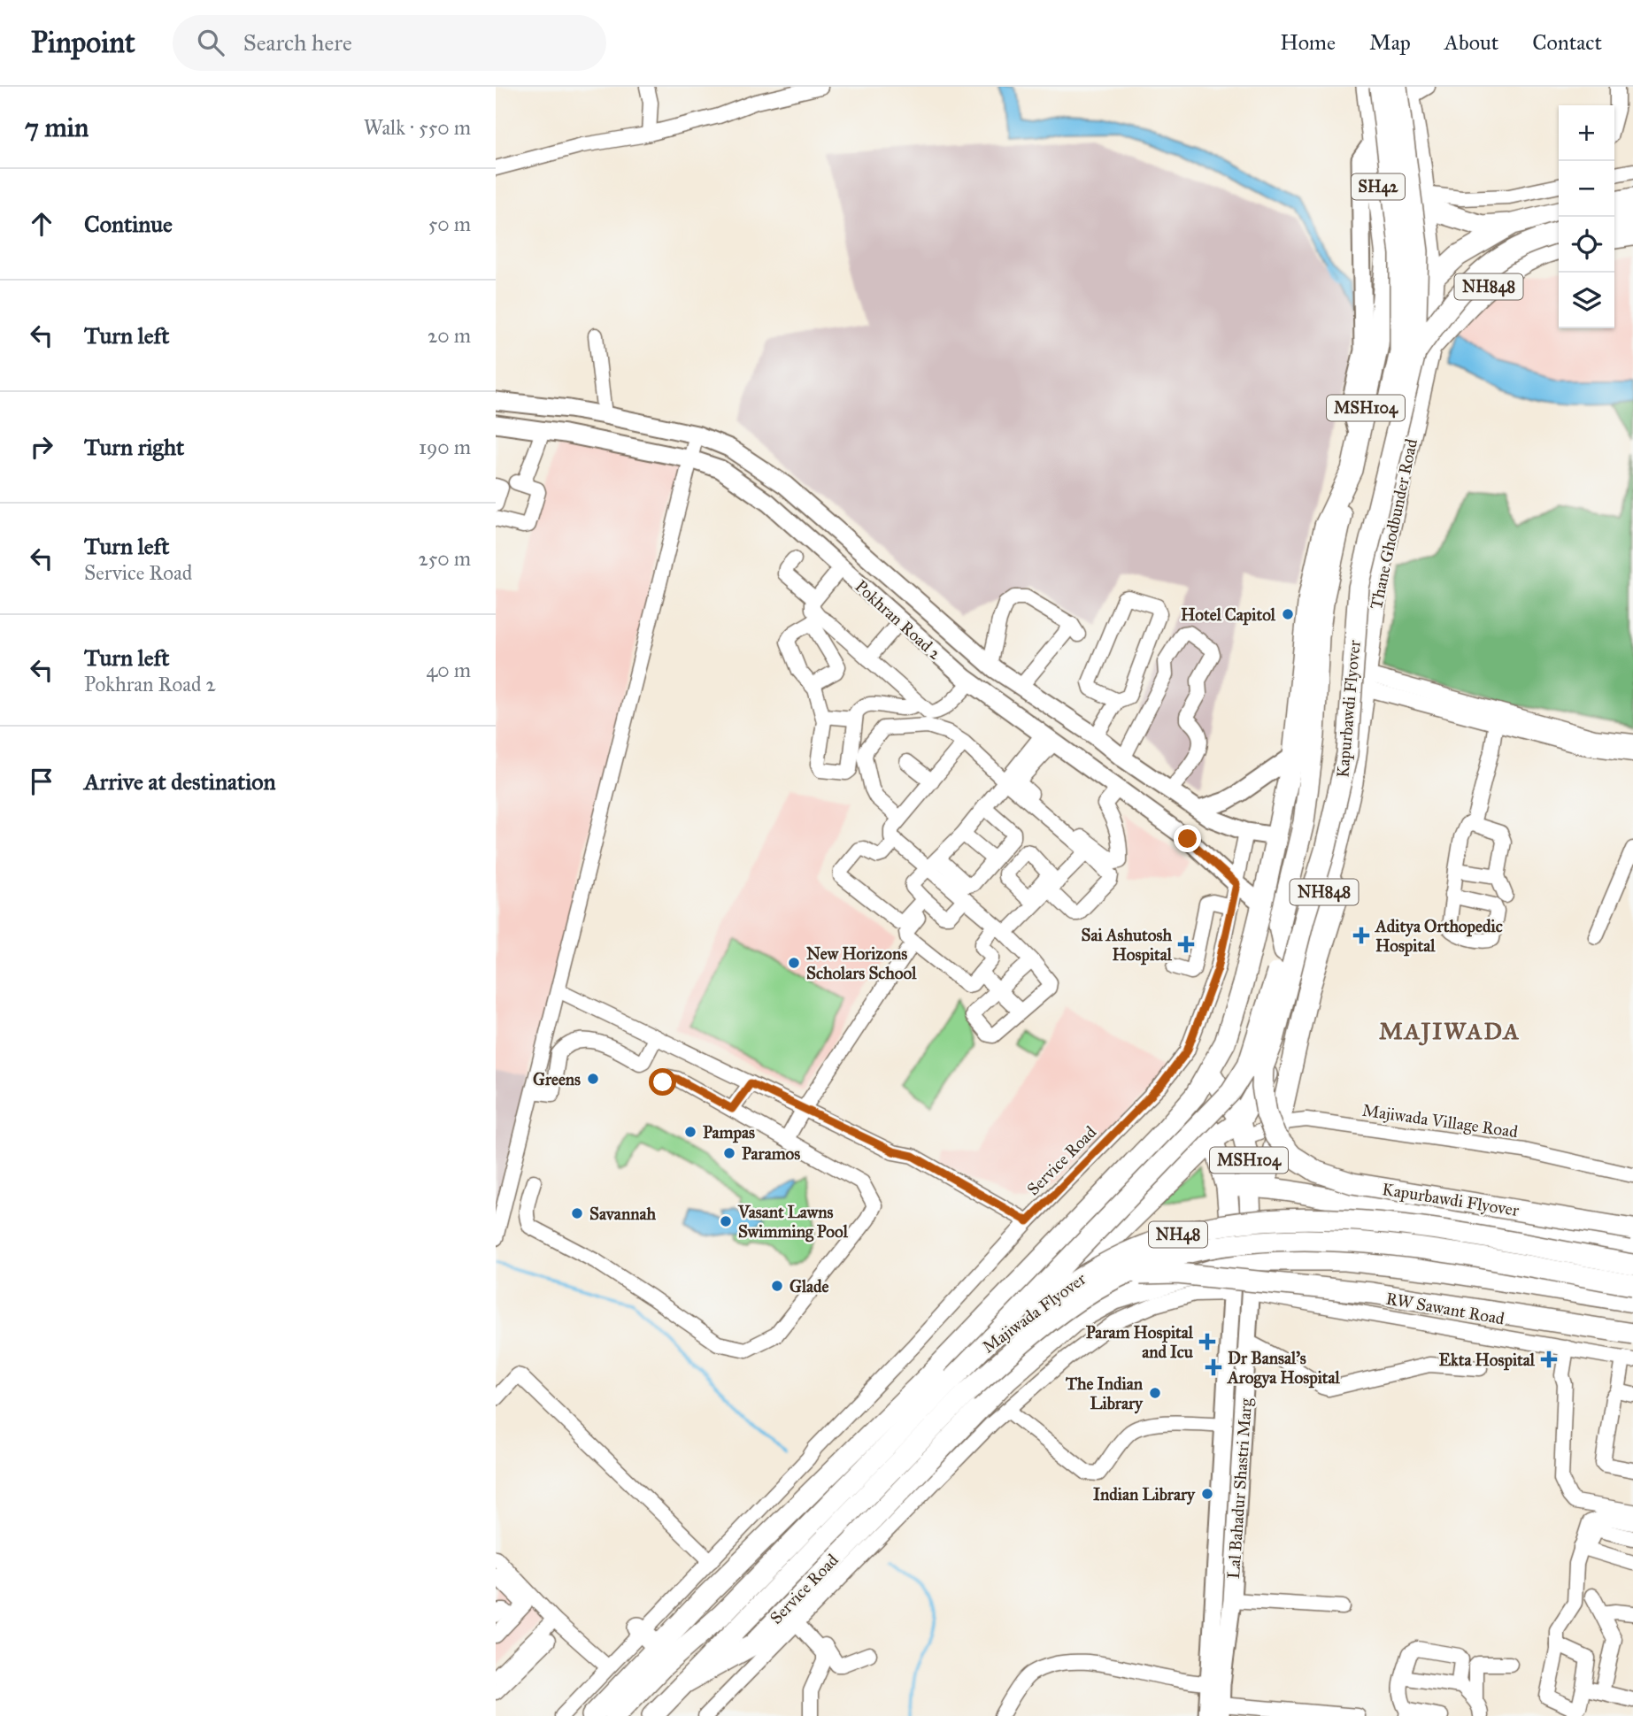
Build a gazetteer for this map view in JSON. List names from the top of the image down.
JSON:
{
  "streets": {
    "highway": [
      "SH42",
      "NH848",
      "MSH104",
      "Thane Ghodbunder Road",
      "Kapurbawdi Flyover",
      "NH48",
      "Majiwada Flyover"
    ],
    "main road": ["Pokhran Road 2", "Lal Bahadur Shastri Marg"],
    "street": ["Majiwada Village Road", "Service Road", "RW Sawant Road"]
  },
  "crossings": [
    ["SH42", "NH848"],
    ["SH42", "MSH104"],
    ["SH42", "Thane Ghodbunder Road"],
    ["SH42", "Kapurbawdi Flyover"],
    ["NH848", "MSH104"],
    ["NH848", "Thane Ghodbunder Road"],
    ["NH848", "Pokhran Road 2"],
    ["NH848", "Kapurbawdi Flyover"],
    ["MSH104", "Thane Ghodbunder Road"],
    ["MSH104", "Majiwada Village Road"],
    ["MSH104", "Lal Bahadur Shastri Marg"],
    ["Thane Ghodbunder Road", "Kapurbawdi Flyover"],
    ["Thane Ghodbunder Road", "Majiwada Village Road"],
    ["Pokhran Road 2", "Service Road"],
    ["Kapurbawdi Flyover", "Majiwada Flyover"],
    ["Service Road", "Lal Bahadur Shastri Marg"],
    ["NH48", "Majiwada Flyover"],
    ["RW Sawant Road", "Lal Bahadur Shastri Marg"]
  ],
  "districts": ["MAJIWADA"],
  "places": {
    "other": [
      "Hotel Capitol",
      "New Horizons Scholars School",
      "Greens",
      "Pampas",
      "Paramos",
      "Savannah",
      "Vasant Lawns Swimming Pool",
      "Glade",
      "The Indian Library",
      "Indian Library"
    ],
    "health": [
      "Aditya Orthopedic Hospital",
      "Sai Ashutosh Hospital",
      "Param Hospital and Icu",
      "Ekta Hospital",
      "Dr Bansal's Arogya Hospital"
    ]
  },
  "page": {
    "header": "Pinpoint",
    "search": "Search here",
    "nav": [
      "Home",
      "Map",
      "About",
      "Contact"
    ],
    "heading": ["7 min", "Walk · 550 m"],
    "map_buttons": ["+", "−"],
    "list": [
      ["Continue", "50 m"],
      ["Turn left", "20 m"],
      ["Turn right", "190 m"],
      ["Turn left", "Service Road", "250 m"],
      ["Turn left", "Pokhran Road 2", "40 m"],
      "Arrive at destination"
    ]
  }
}
